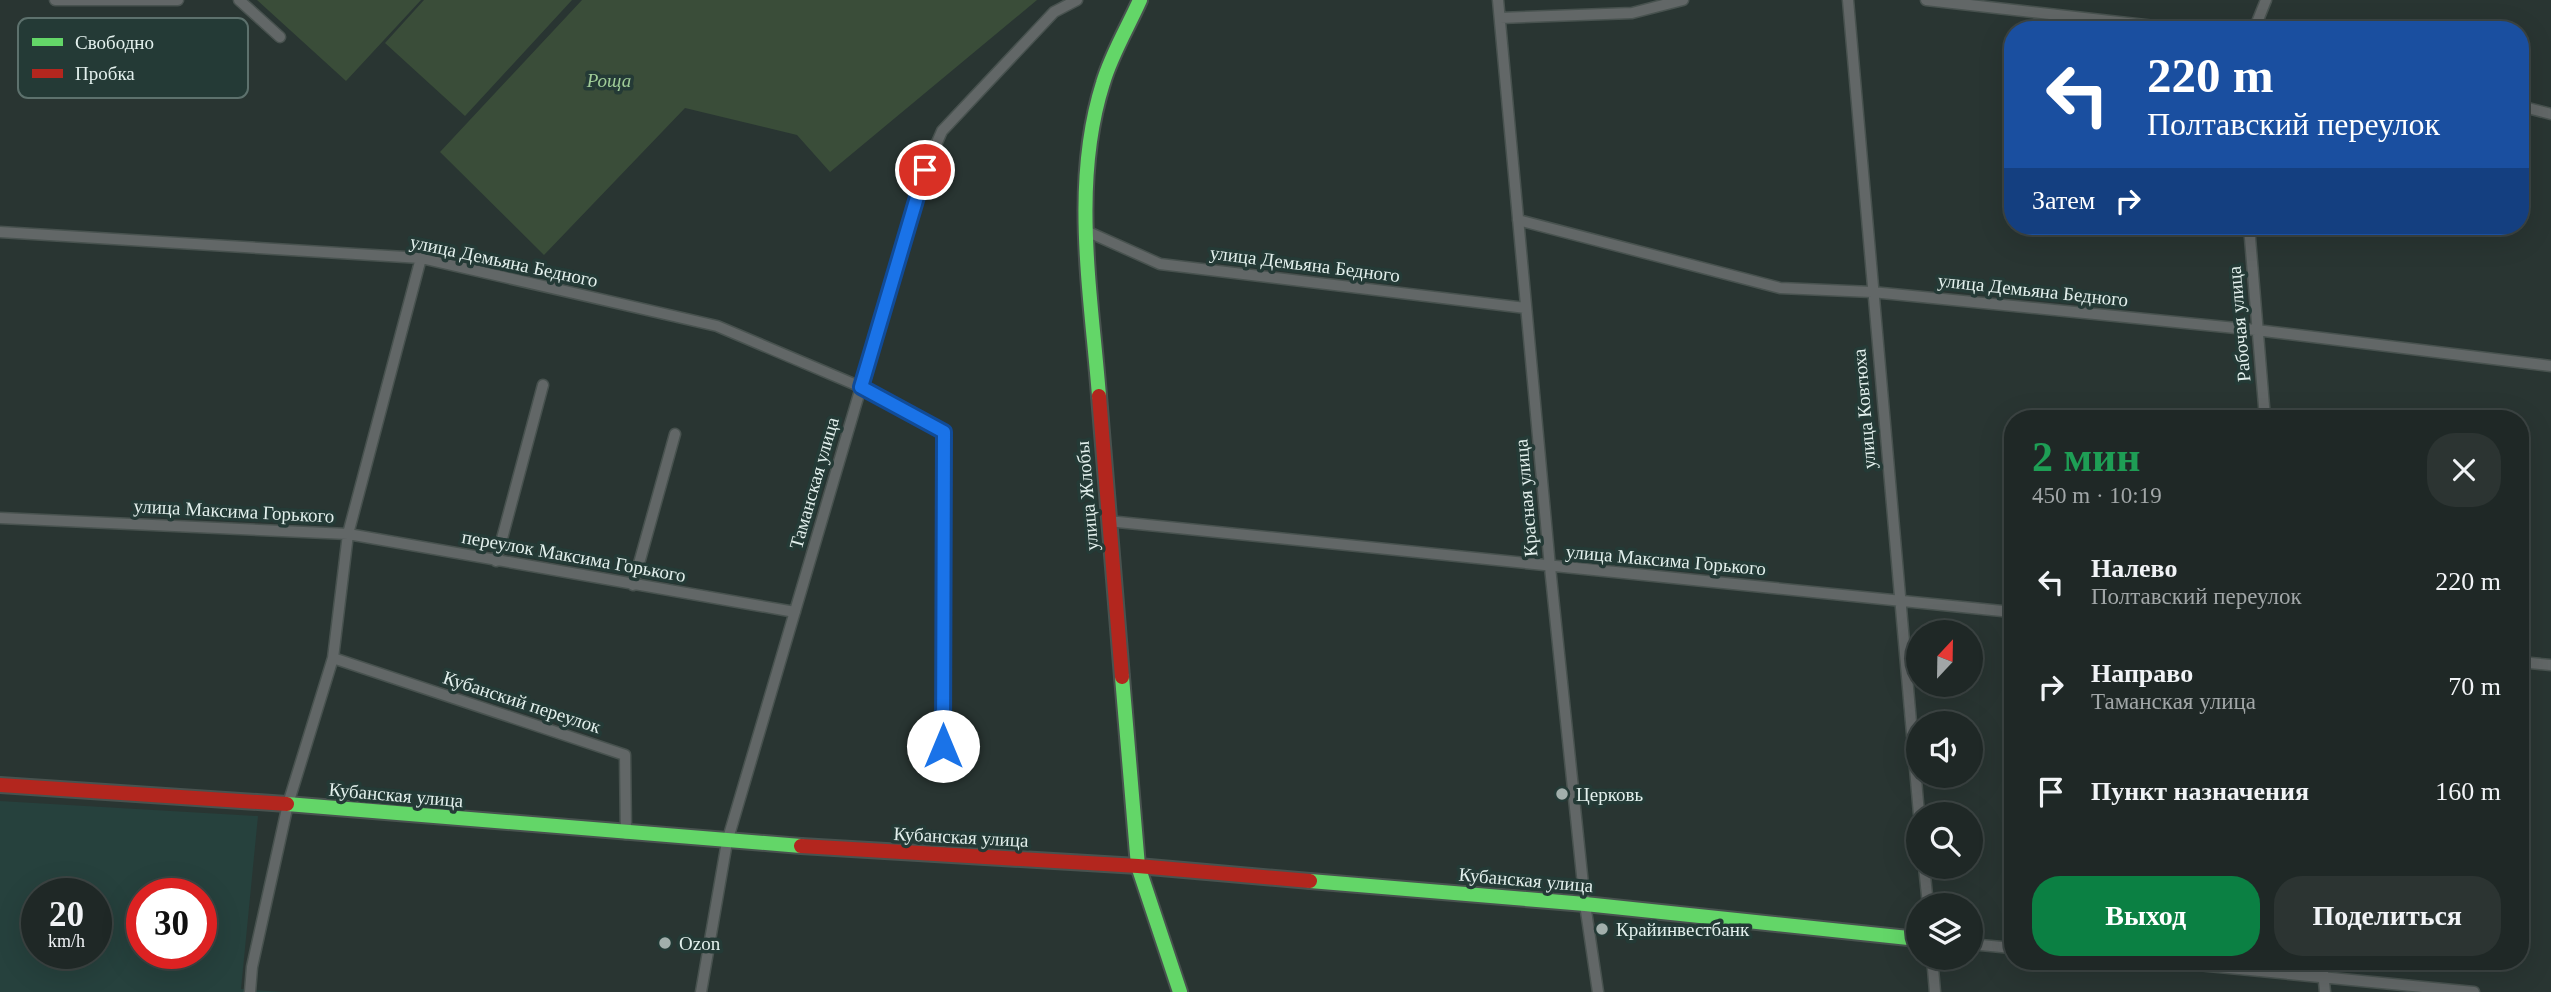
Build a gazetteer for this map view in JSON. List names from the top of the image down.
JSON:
{
  "streets": {
    "street": [
      "улица Демьяна Бедного",
      "Рабочая улица",
      "улица Ковтюха",
      "Таманская улица",
      "улица Жлобы",
      "Красная улица",
      "улица Максима Горького",
      "переулок Максима Горького",
      "Кубанский переулок",
      "Кубанская улица"
    ]
  },
  "crossings": [
    ["улица Демьяна Бедного", "Рабочая улица"],
    ["улица Демьяна Бедного", "улица Ковтюха"],
    ["улица Демьяна Бедного", "Таманская улица"],
    ["улица Демьяна Бедного", "улица Жлобы"],
    ["улица Демьяна Бедного", "Красная улица"],
    ["улица Демьяна Бедного", "улица Максима Горького"],
    ["улица Ковтюха", "улица Максима Горького"],
    ["Таманская улица", "переулок Максима Горького"],
    ["Таманская улица", "Кубанская улица"],
    ["улица Жлобы", "улица Максима Горького"],
    ["улица Жлобы", "Кубанская улица"],
    ["Красная улица", "улица Максима Горького"],
    ["Красная улица", "Кубанская улица"],
    ["улица Максима Горького", "переулок Максима Горького"],
    ["Кубанский переулок", "Кубанская улица"]
  ],
  "parks": ["Роща"],
  "places": ["Церковь", "Крайинвестбанк", "Ozon"],
  "legend": ["Свободно", "Пробка"],
  "north": "top",
  "page": {
    "turn": ["220 m", "Полтавский переулок"],
    "then": "Затем",
    "heading": ["2 мин", "450 m · 10:19"],
    "list": [
      {
        "name": "Налево",
        "note": "Полтавский переулок",
        "value": "220 m"
      },
      {
        "name": "Направо",
        "note": "Таманская улица",
        "value": "70 m"
      },
      {
        "name": "Пункт назначения",
        "value": "160 m"
      }
    ],
    "buttons": ["Выход", "Поделиться"],
    "speed": "20 km/h",
    "limit": "30"
  }
}
